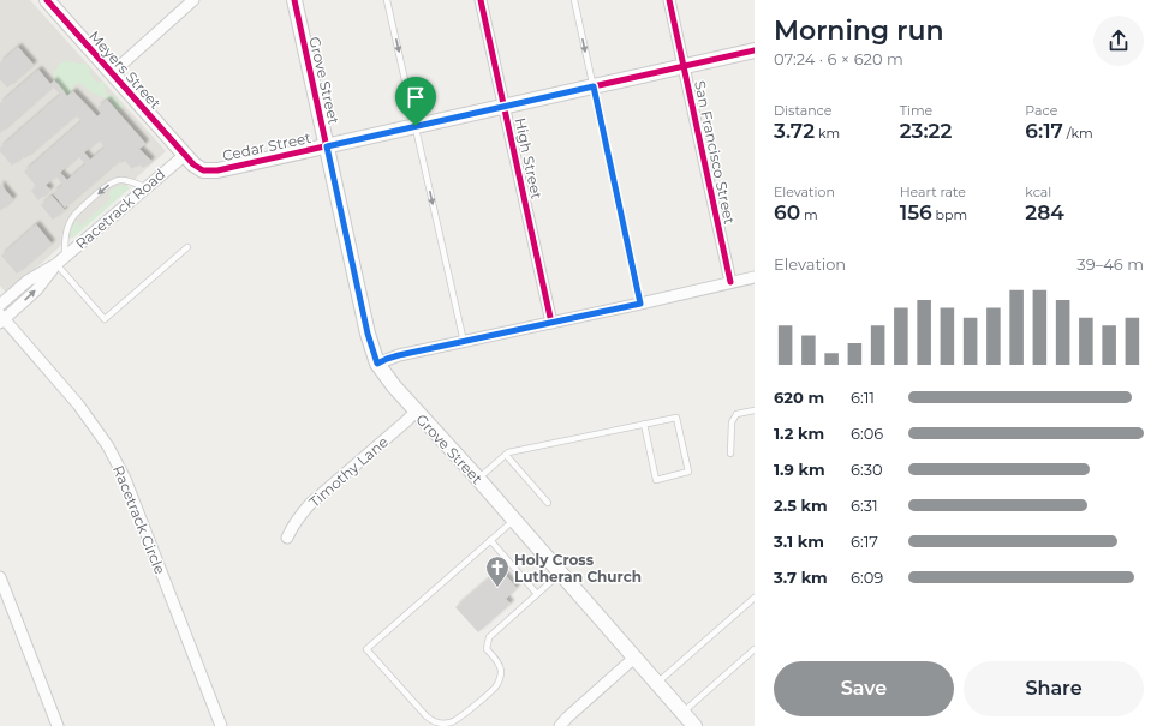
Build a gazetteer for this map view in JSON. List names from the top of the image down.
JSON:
{
  "streets": {
    "street": [
      "Meyers Street",
      "Grove Street",
      "Cedar Street",
      "San Francisco Street",
      "High Street",
      "Racetrack Road",
      "Timothy Lane",
      "Racetrack Circle"
    ]
  },
  "crossings": [
    ["Meyers Street", "Cedar Street"],
    ["Meyers Street", "Racetrack Road"],
    ["Grove Street", "Cedar Street"],
    ["Grove Street", "Timothy Lane"],
    ["Cedar Street", "San Francisco Street"],
    ["Cedar Street", "High Street"],
    ["Cedar Street", "Racetrack Road"],
    ["Racetrack Road", "Racetrack Circle"]
  ],
  "places": {
    "church": ["Holy Cross Lutheran Church"]
  },
  "page": {
    "heading": ["Morning run", "07:24 · 6 × 620 m"],
    "stats": [
      ["Distance", "3.72 km"],
      ["Time", "23:22"],
      ["Pace", "6:17 /km"],
      ["Elevation", "60 m"],
      ["Heart rate", "156 bpm"],
      ["kcal", "284"]
    ],
    "chart": ["Elevation", "39–46 m"],
    "list": [
      {
        "name": "620 m",
        "note": "6:11"
      },
      {
        "name": "1.2 km",
        "note": "6:06"
      },
      {
        "name": "1.9 km",
        "note": "6:30"
      },
      {
        "name": "2.5 km",
        "note": "6:31"
      },
      {
        "name": "3.1 km",
        "note": "6:17"
      },
      {
        "name": "3.7 km",
        "note": "6:09"
      }
    ],
    "buttons": ["Save", "Share"]
  }
}
